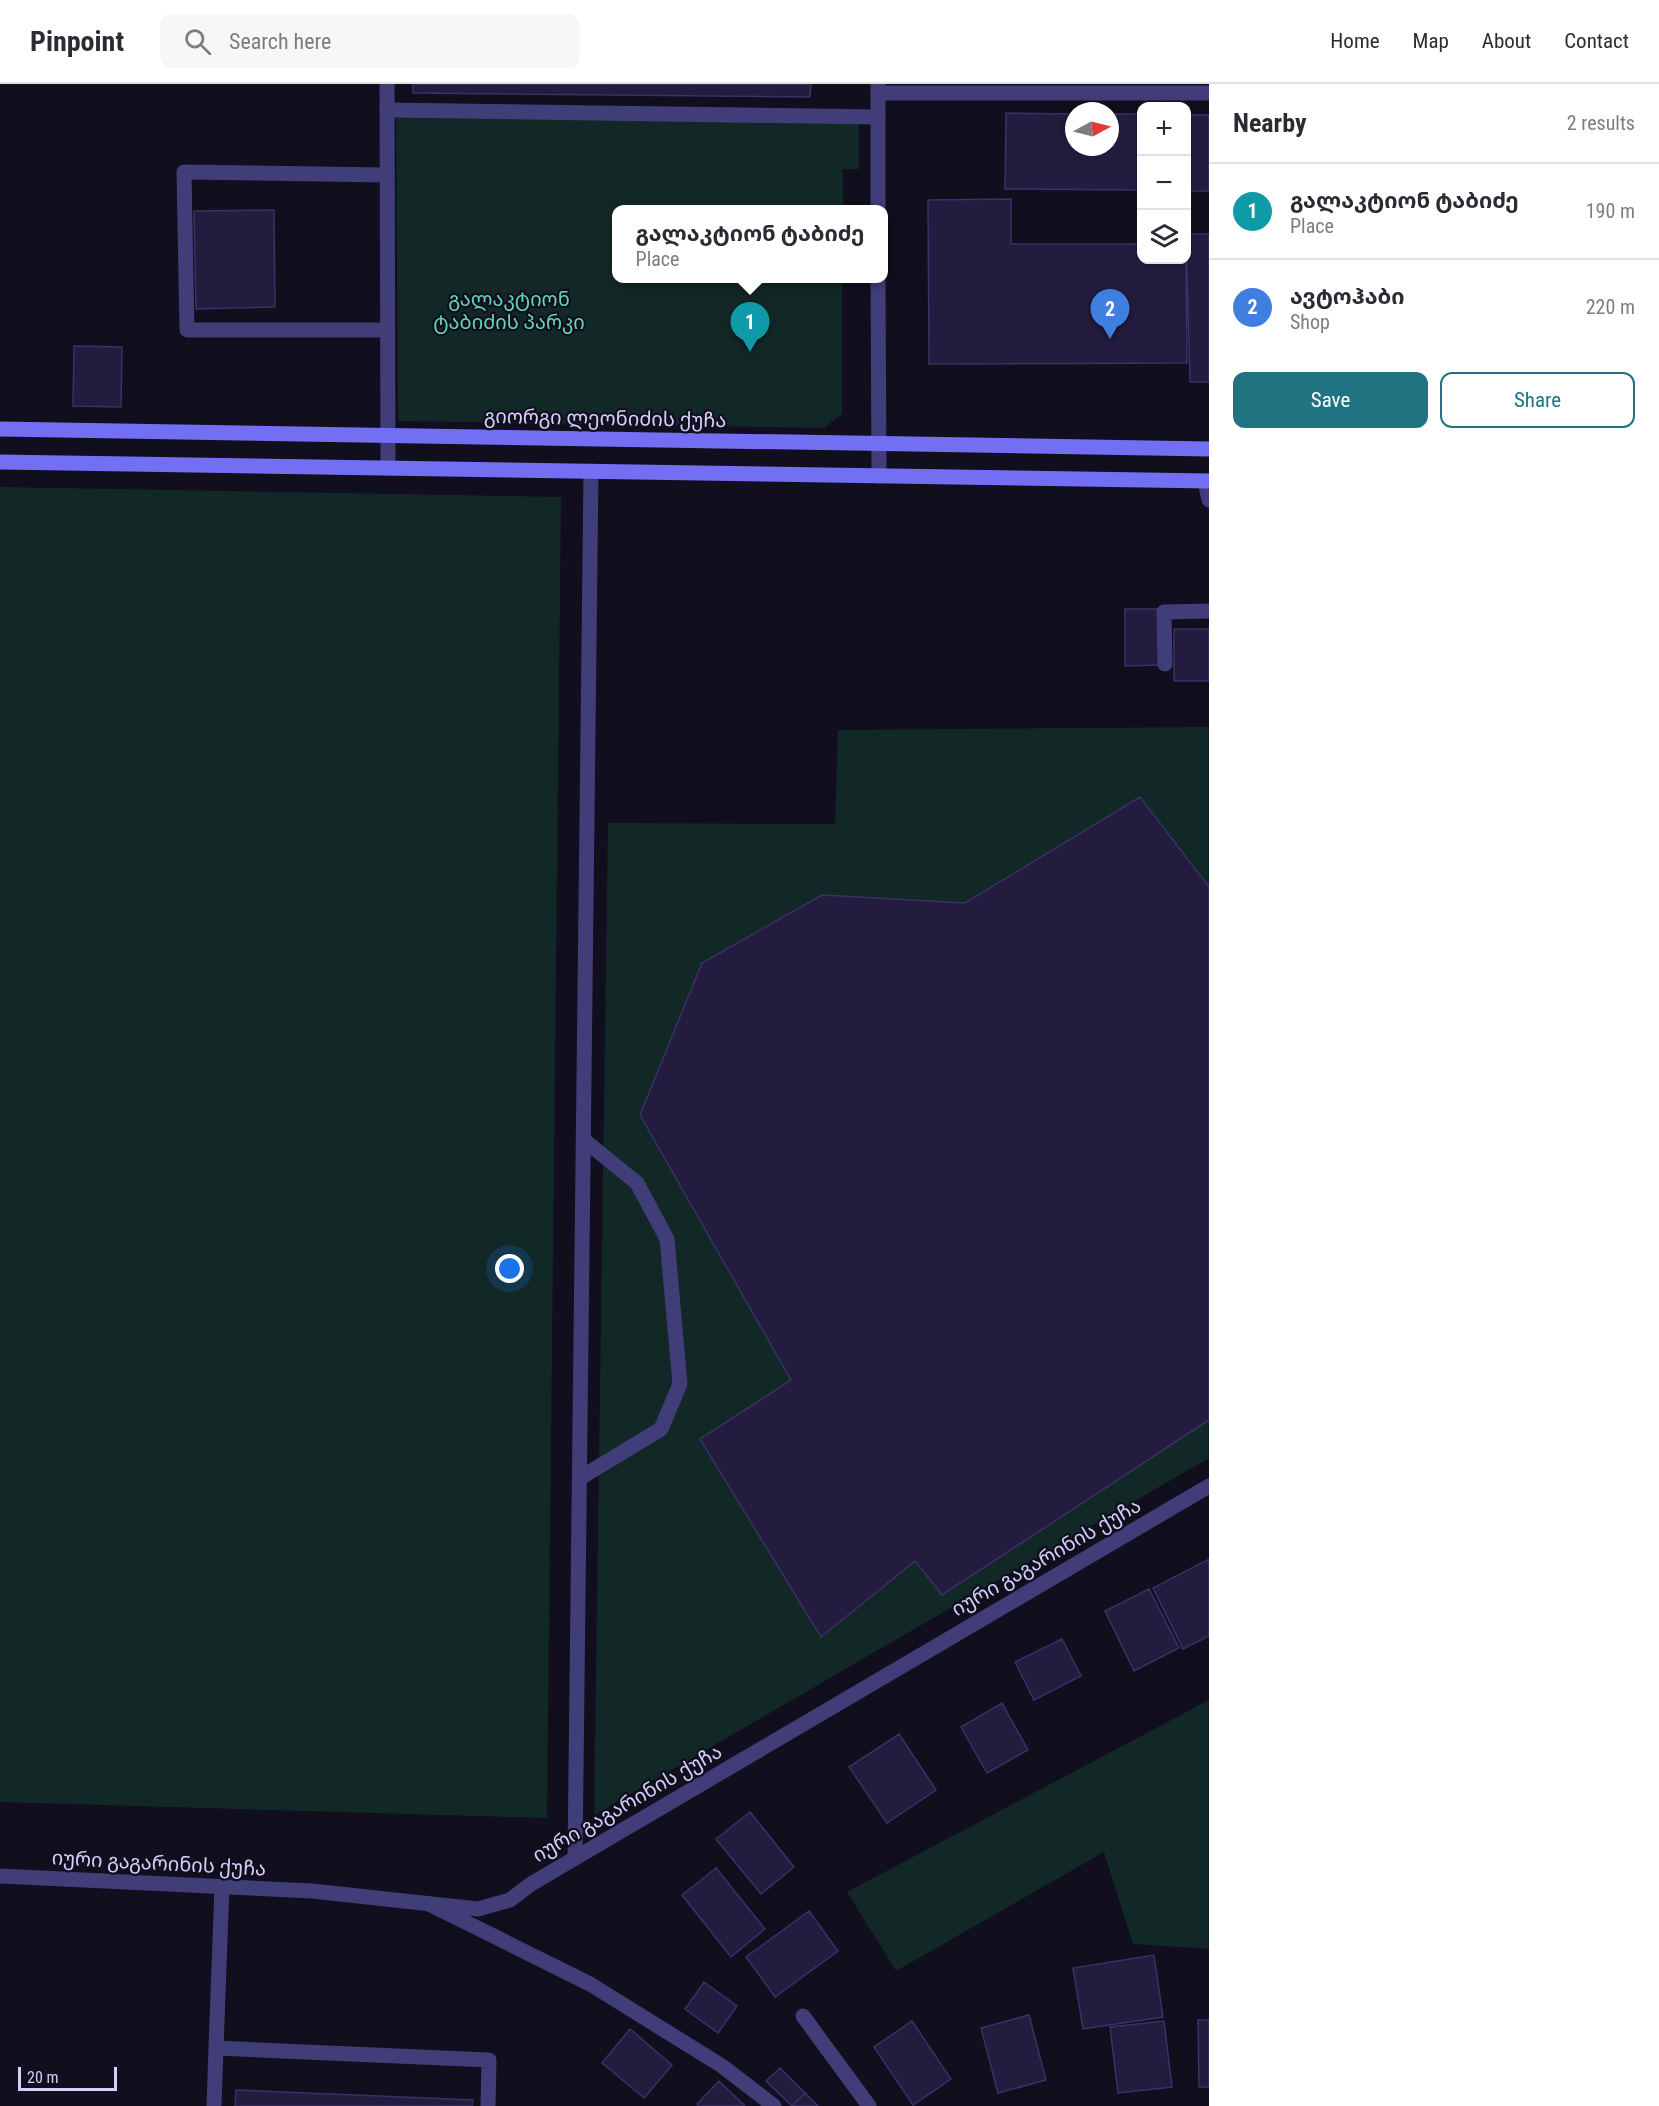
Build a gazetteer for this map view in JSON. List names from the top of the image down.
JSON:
{
  "streets": {
    "main road": ["გიორგი ლეონიძის ქუჩა"],
    "street": ["იური გაგარინის ქუჩა"]
  },
  "parks": ["გალაკტიონ ტაბიძის პარკი"],
  "scale_bar": "20 m",
  "north": "right",
  "page": {
    "header": "Pinpoint",
    "search": "Search here",
    "nav": [
      "Home",
      "Map",
      "About",
      "Contact"
    ],
    "heading": ["Nearby", "2 results"],
    "map_buttons": ["+", "−"],
    "list": [
      {
        "mark": "1",
        "name": "გალაკტიონ ტაბიძე",
        "note": "Place",
        "value": "190 m"
      },
      {
        "mark": "2",
        "name": "ავტოჰაბი",
        "note": "Shop",
        "value": "220 m"
      }
    ],
    "popup": ["გალაკტიონ ტაბიძე", "Place"],
    "pins": ["2", "1"],
    "buttons": ["Save", "Share"],
    "scale": "20 m"
  }
}
